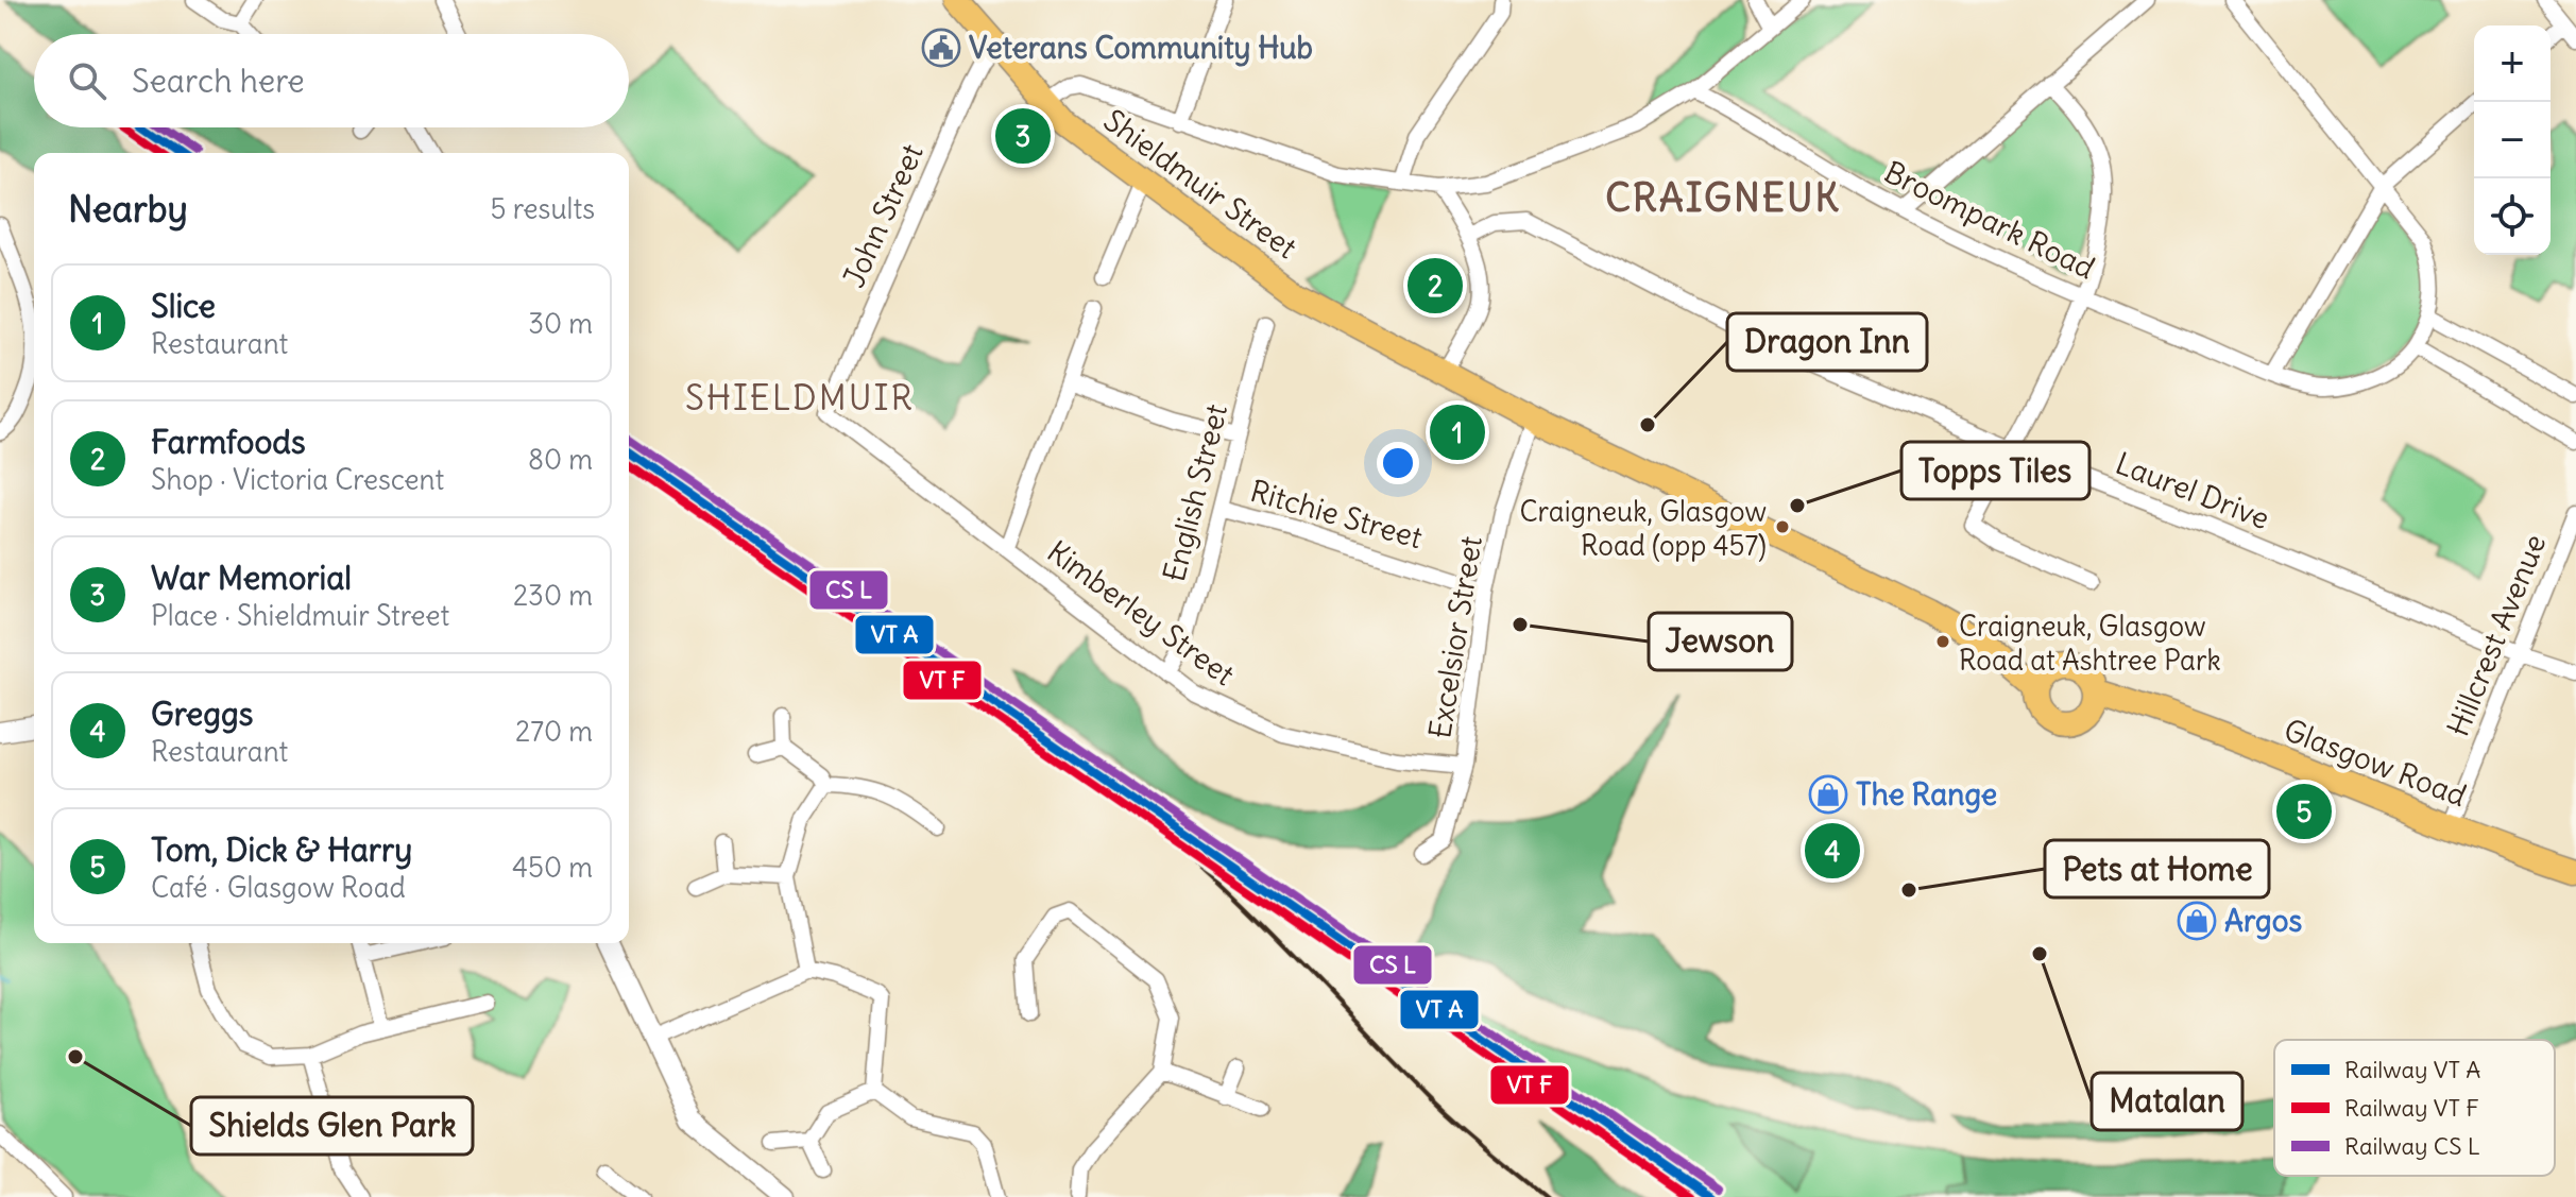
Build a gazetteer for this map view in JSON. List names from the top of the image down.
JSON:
{
  "streets": {
    "main road": ["Shieldmuir Street", "Glasgow Road"],
    "street": [
      "John Street",
      "Broompark Road",
      "Laurel Drive",
      "English Street",
      "Ritchie Street",
      "Kimberley Street",
      "Hillcrest Avenue",
      "Excelsior Street"
    ]
  },
  "crossings": [
    ["Shieldmuir Street", "John Street"],
    ["Shieldmuir Street", "Excelsior Street"],
    ["Shieldmuir Street", "Glasgow Road"],
    ["John Street", "Kimberley Street"],
    ["Laurel Drive", "Hillcrest Avenue"],
    ["English Street", "Ritchie Street"],
    ["English Street", "Kimberley Street"],
    ["Ritchie Street", "Excelsior Street"],
    ["Kimberley Street", "Excelsior Street"],
    ["Hillcrest Avenue", "Glasgow Road"]
  ],
  "districts": ["CRAIGNEUK", "SHIELDMUIR"],
  "places": {
    "public building": ["Veterans Community Hub"],
    "other": [
      "Dragon Inn",
      "Topps Tiles",
      "Craigneuk, Glasgow Road (opp 457)",
      "Jewson",
      "Craigneuk, Glasgow Road at Ashtree Park",
      "Pets at Home",
      "Matalan",
      "Shields Glen Park"
    ],
    "shop": ["The Range", "Argos"]
  },
  "legend": ["Railway VT A", "Railway VT F", "Railway CS L"],
  "page": {
    "map_buttons": ["+", "−"],
    "search": "Search here",
    "pins": [
      "3",
      "2",
      "1",
      "5",
      "4"
    ],
    "heading": ["Nearby", "5 results"],
    "list": [
      {
        "mark": "1",
        "name": "Slice",
        "note": "Restaurant",
        "value": "30 m"
      },
      {
        "mark": "2",
        "name": "Farmfoods",
        "note": "Shop · Victoria Crescent",
        "value": "80 m"
      },
      {
        "mark": "3",
        "name": "War Memorial",
        "note": "Place · Shieldmuir Street",
        "value": "230 m"
      },
      {
        "mark": "4",
        "name": "Greggs",
        "note": "Restaurant",
        "value": "270 m"
      },
      {
        "mark": "5",
        "name": "Tom, Dick & Harry",
        "note": "Café · Glasgow Road",
        "value": "450 m"
      }
    ]
  }
}
